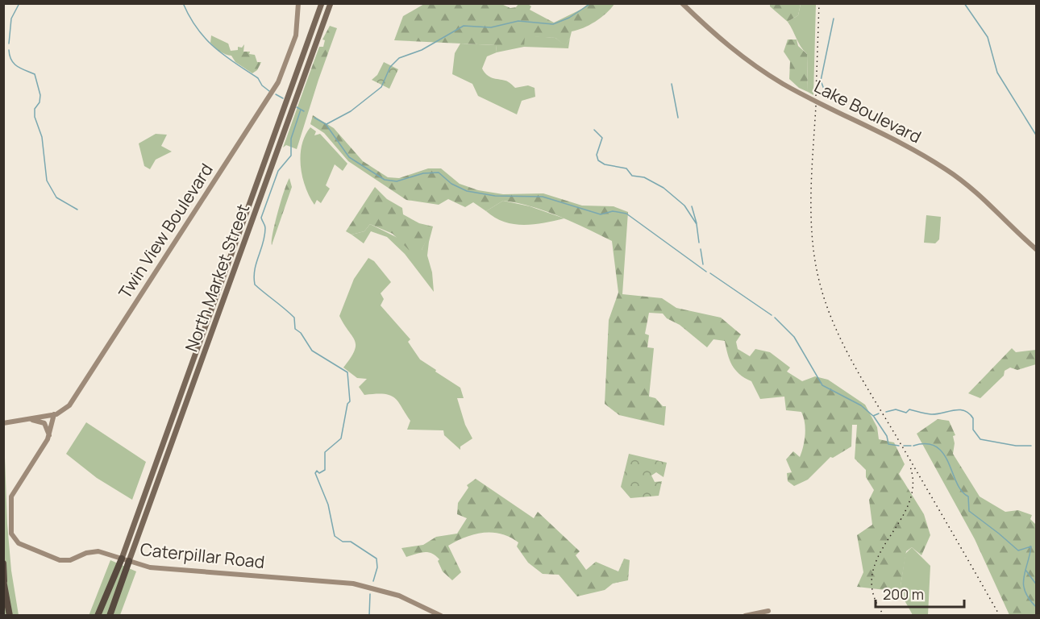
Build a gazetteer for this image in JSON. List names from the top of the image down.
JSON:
{
  "streets": {
    "main road": ["North Market Street"],
    "street": ["Lake Boulevard", "Twin View Boulevard", "Caterpillar Road"]
  },
  "crossings": [
    ["Twin View Boulevard", "Caterpillar Road"],
    ["North Market Street", "Caterpillar Road"]
  ],
  "scale_bar": "200 m"
}
